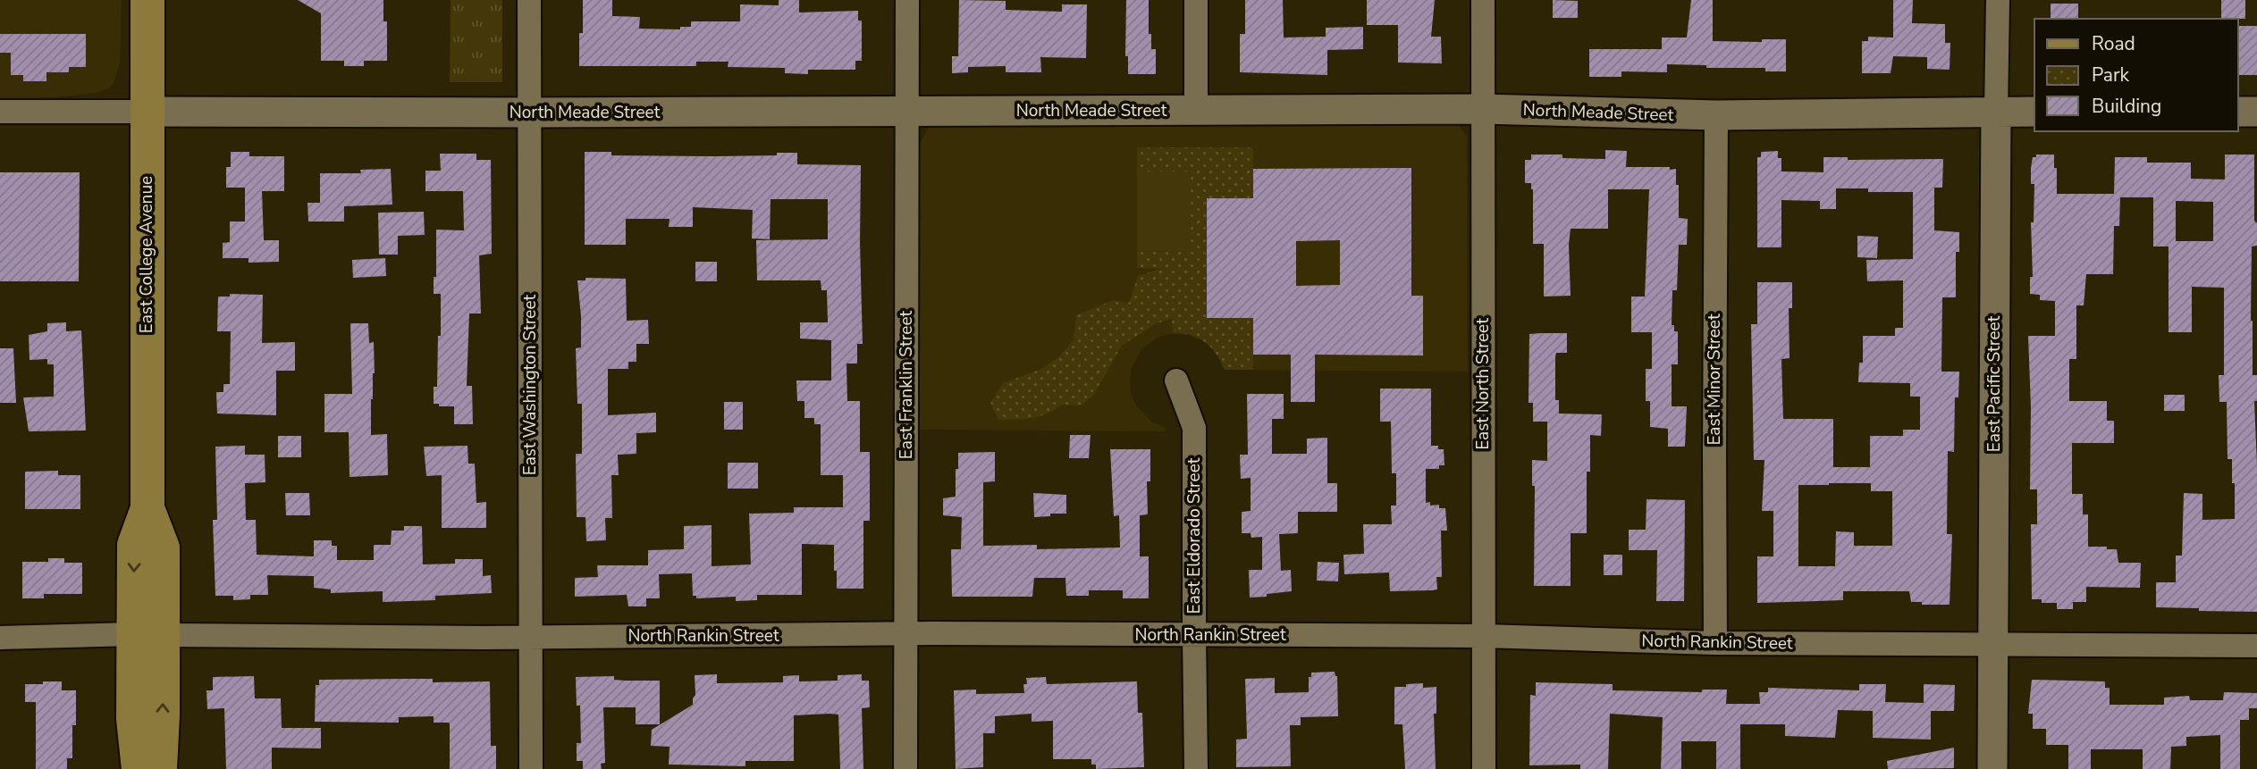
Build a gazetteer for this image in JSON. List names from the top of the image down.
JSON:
{
  "streets": {
    "main road": ["East College Avenue"],
    "street": [
      "North Meade Street",
      "East Minor Street",
      "East North Street",
      "East Pacific Street",
      "East Washington Street",
      "East Franklin Street",
      "East Eldorado Street",
      "North Rankin Street"
    ]
  },
  "crossings": [
    ["North Meade Street", "East College Avenue"],
    ["North Meade Street", "East Minor Street"],
    ["North Meade Street", "East North Street"],
    ["North Meade Street", "East Pacific Street"],
    ["North Meade Street", "East Washington Street"],
    ["North Meade Street", "East Franklin Street"],
    ["East College Avenue", "North Rankin Street"],
    ["East Minor Street", "North Rankin Street"],
    ["East North Street", "North Rankin Street"],
    ["East Pacific Street", "North Rankin Street"],
    ["East Washington Street", "North Rankin Street"],
    ["East Franklin Street", "North Rankin Street"],
    ["East Eldorado Street", "North Rankin Street"]
  ],
  "legend": ["Road", "Park", "Building"]
}
